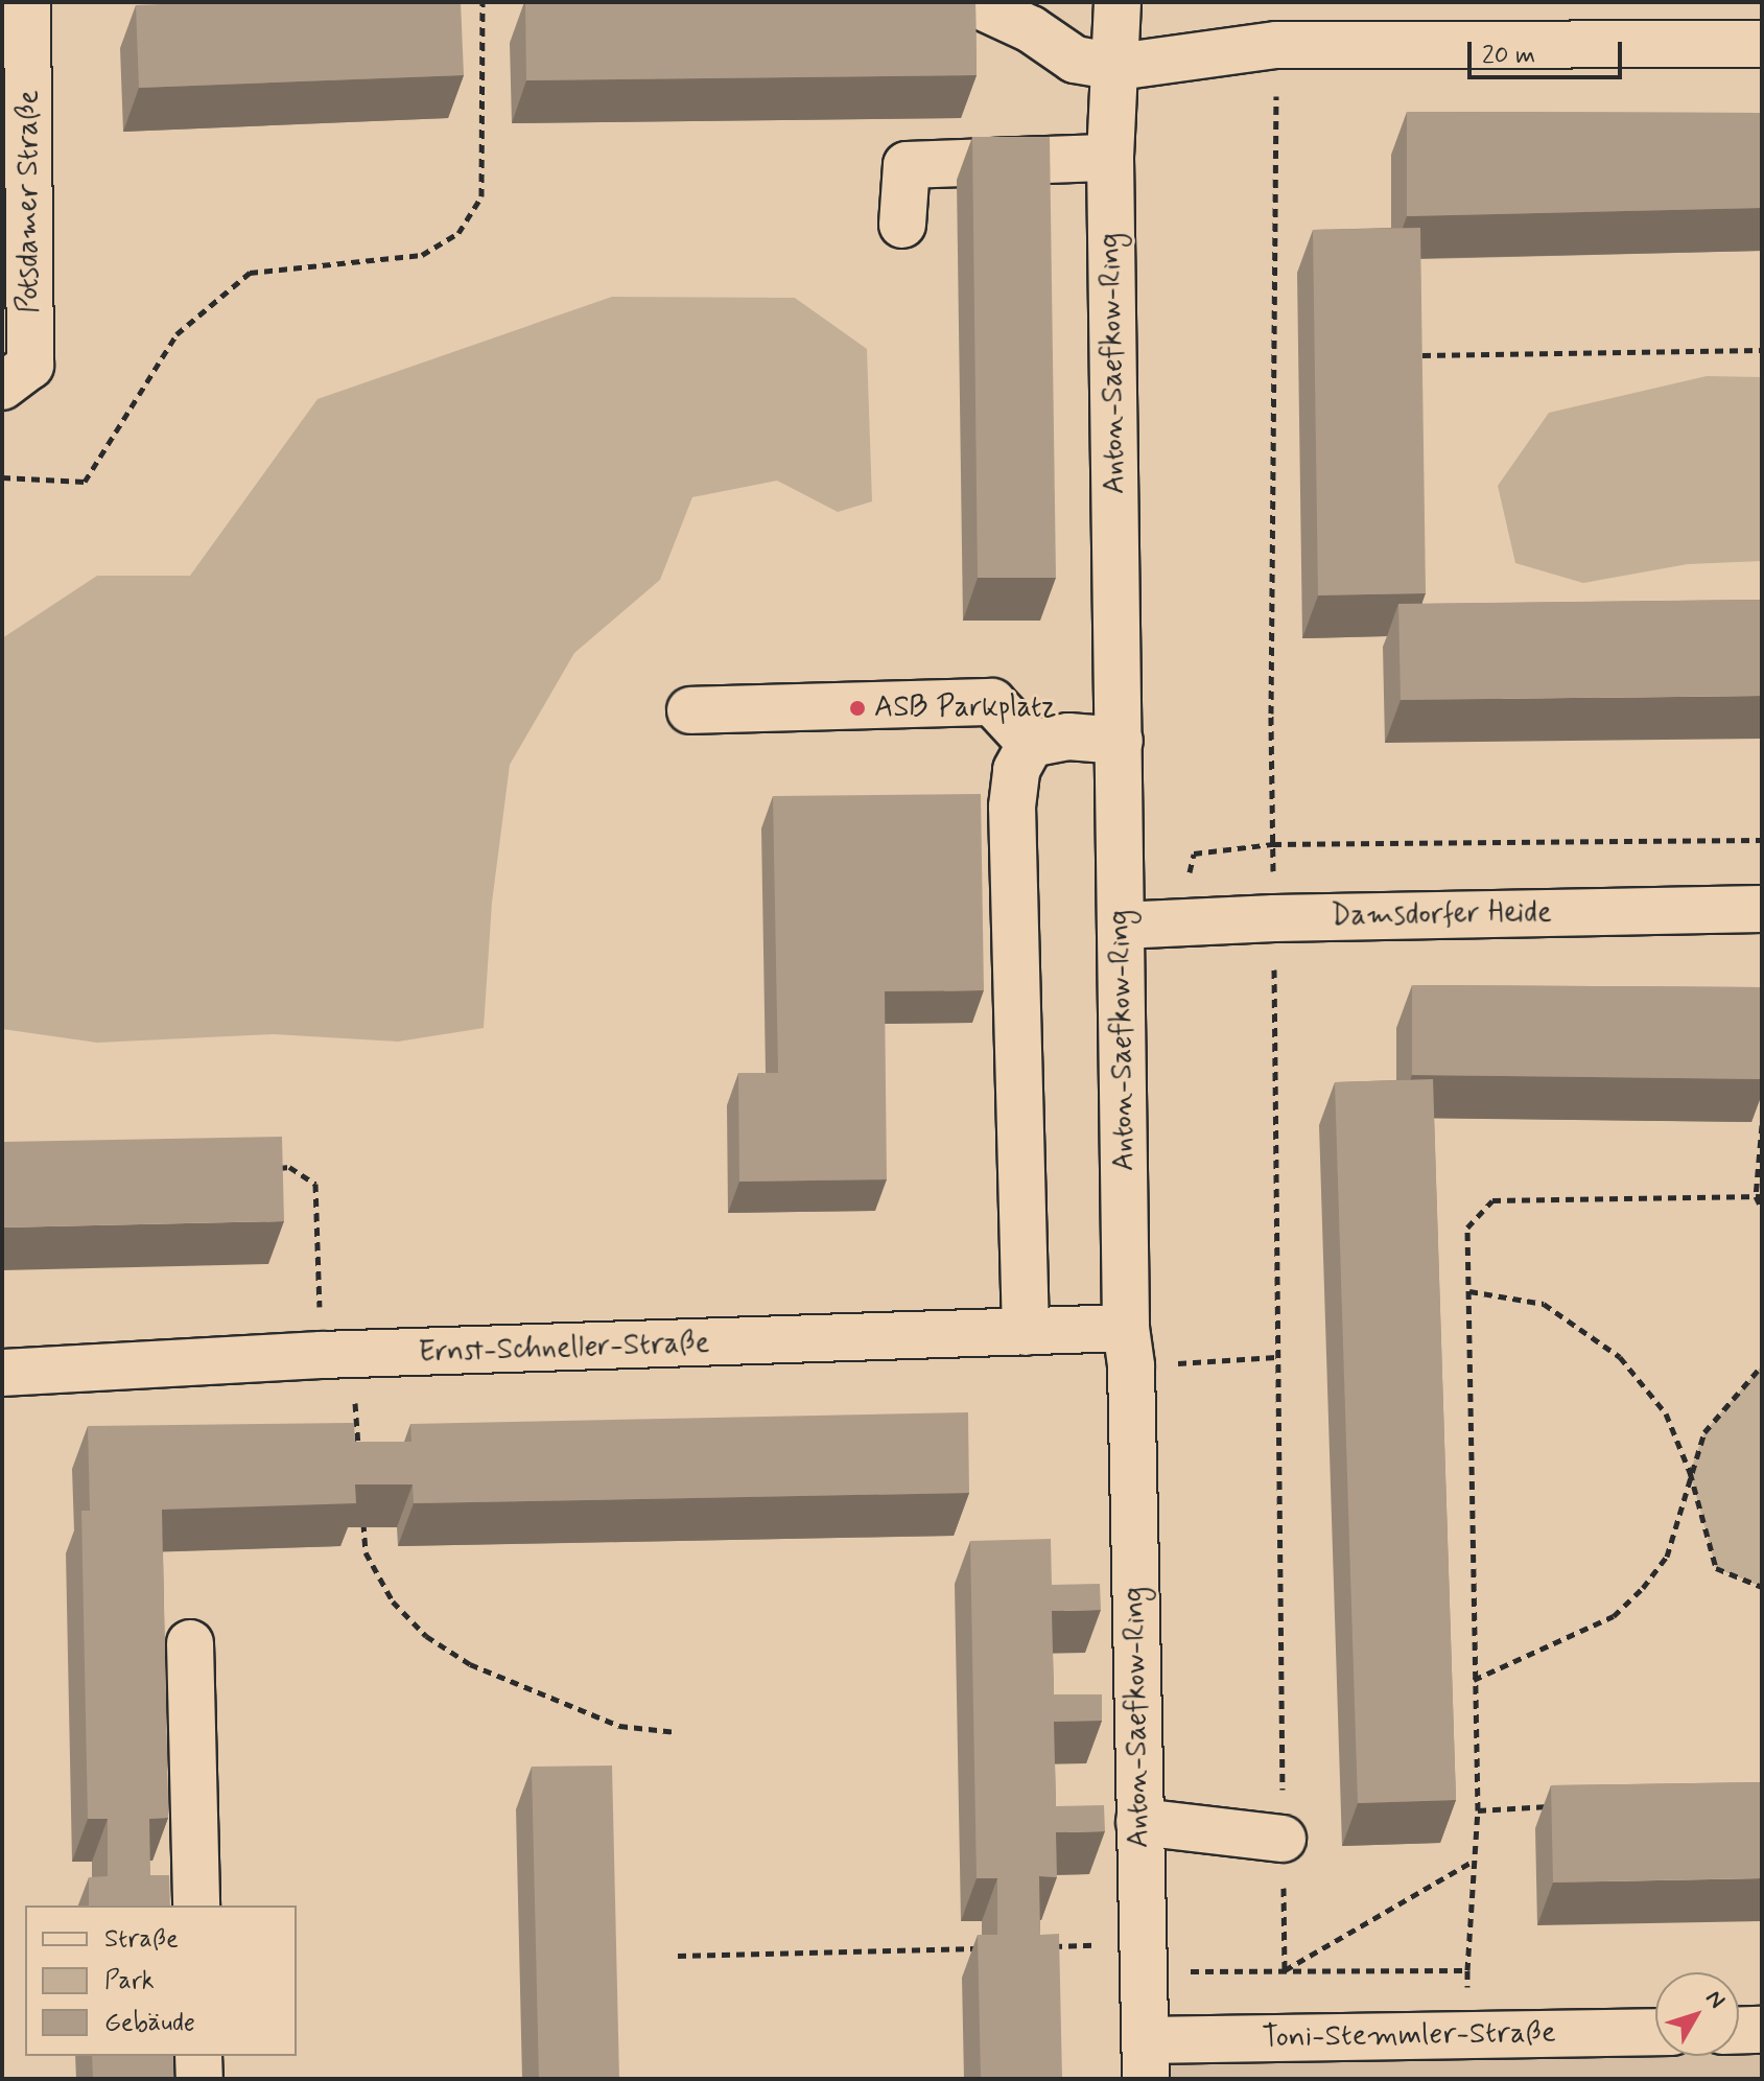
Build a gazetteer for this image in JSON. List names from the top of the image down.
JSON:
{
  "streets": {
    "street": [
      "Potsdamer Straße",
      "Anton-Saefkow-Ring",
      "Damsdorfer Heide",
      "Ernst-Schneller-Straße",
      "Toni-Stemmler-Straße"
    ]
  },
  "crossings": [
    ["Anton-Saefkow-Ring", "Damsdorfer Heide"],
    ["Anton-Saefkow-Ring", "Ernst-Schneller-Straße"],
    ["Anton-Saefkow-Ring", "Toni-Stemmler-Straße"]
  ],
  "places": ["ASB Parkplatz"],
  "legend": ["Straße", "Park", "Gebäude"],
  "scale_bar": "20 m",
  "north": "top right"
}
